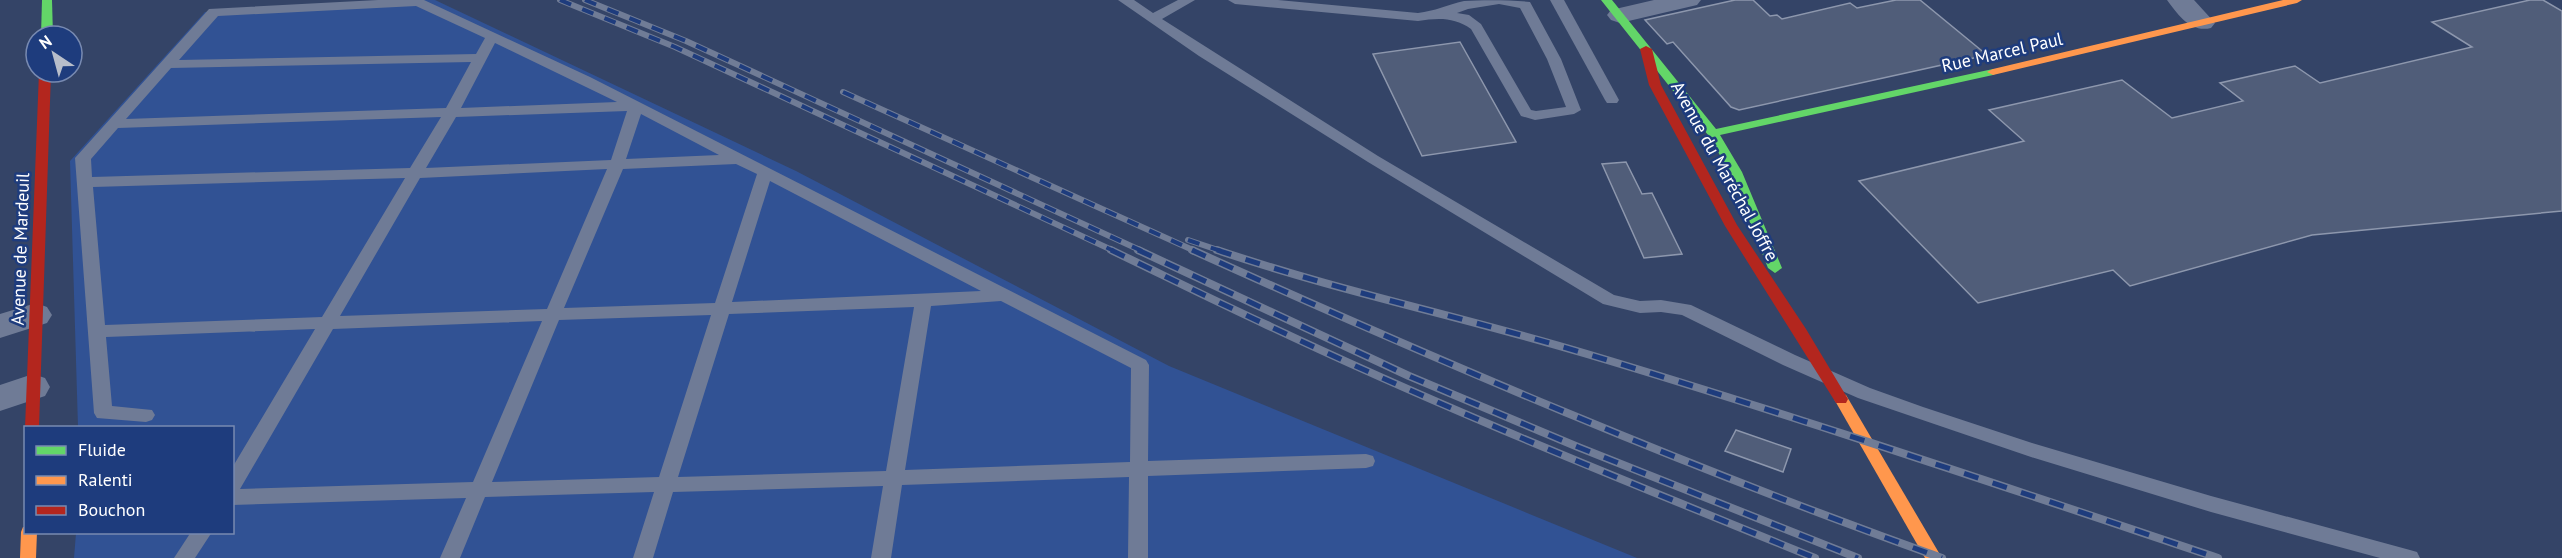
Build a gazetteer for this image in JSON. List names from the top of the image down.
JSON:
{
  "streets": {
    "street": ["Rue Marcel Paul", "Avenue du Maréchal Joffre", "Avenue de Mardeuil"]
  },
  "crossings": [
    ["Rue Marcel Paul", "Avenue du Maréchal Joffre"]
  ],
  "legend": ["Fluide", "Ralenti", "Bouchon"],
  "north": "top left"
}
